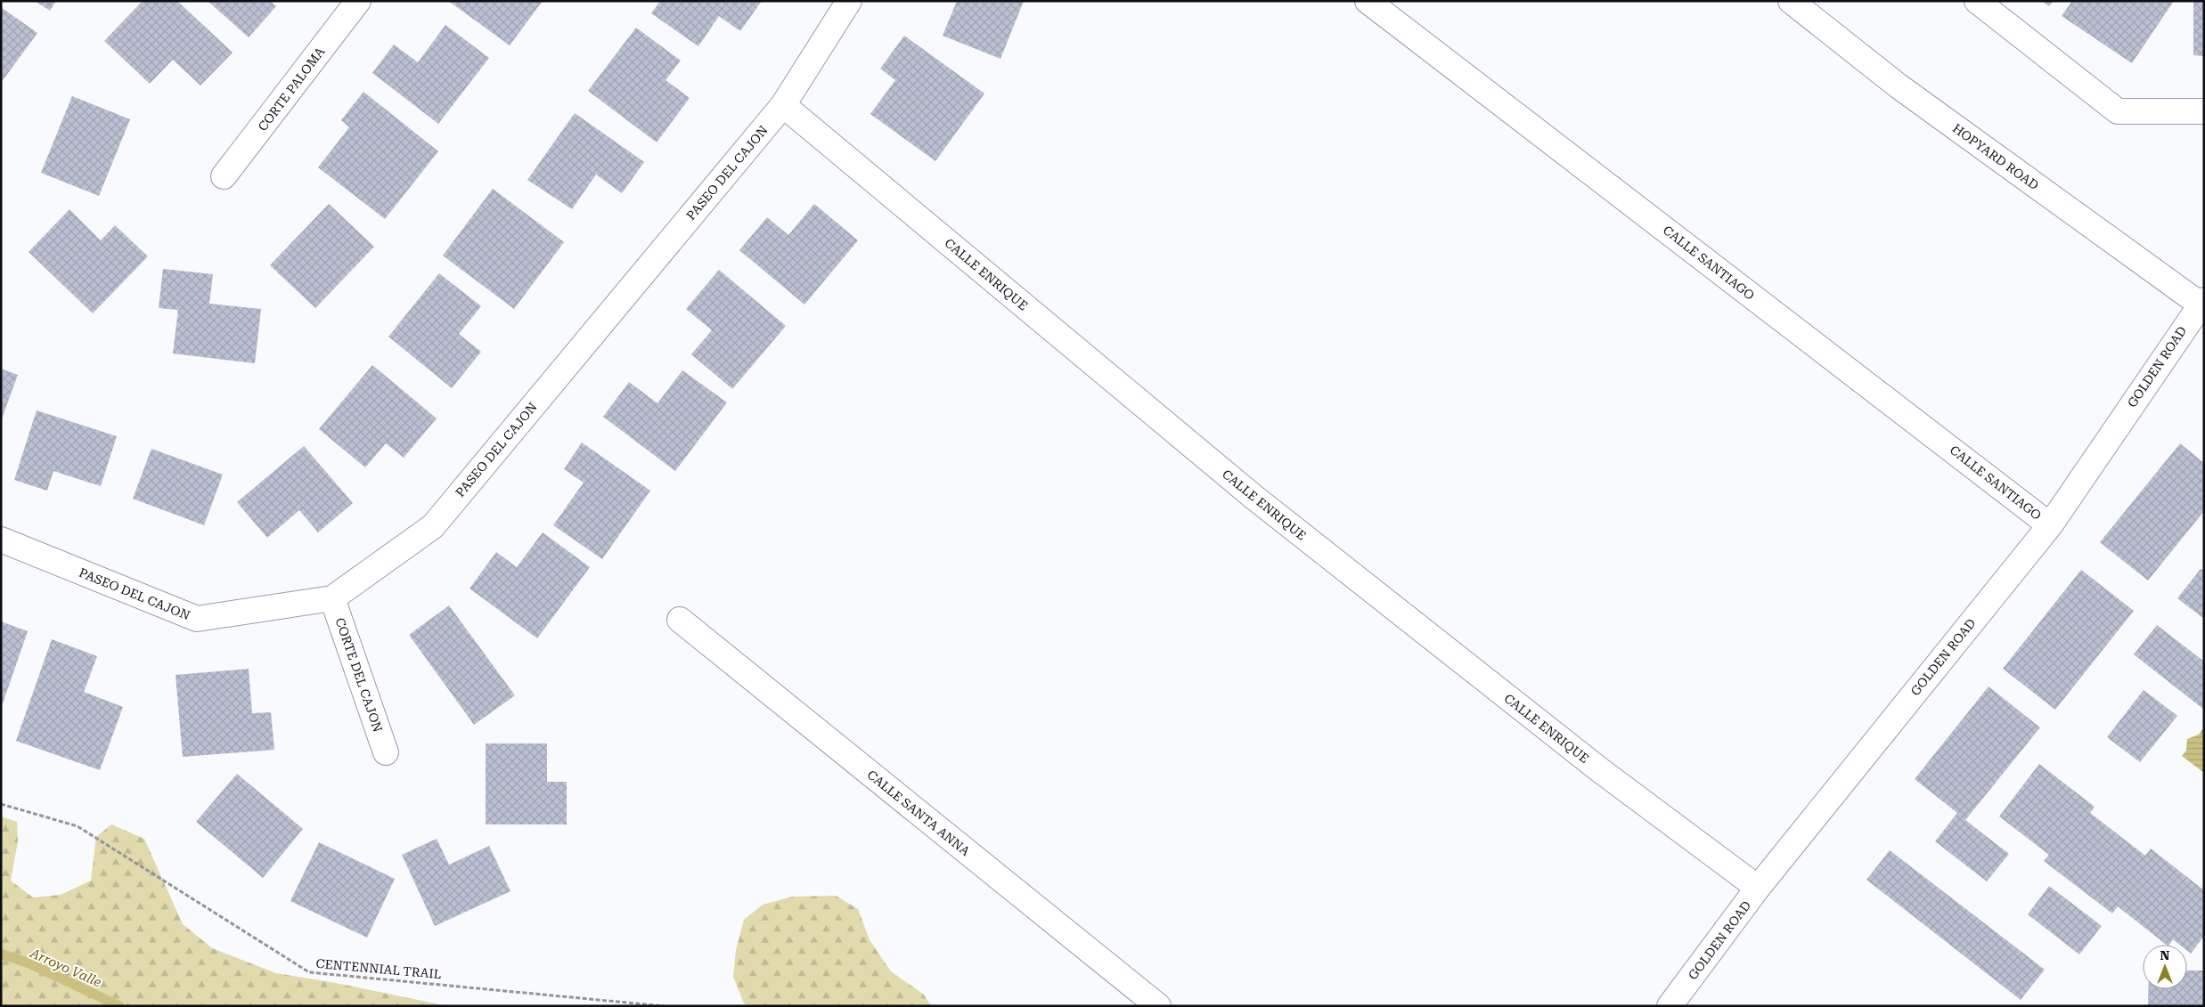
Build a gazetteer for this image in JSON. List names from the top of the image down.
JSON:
{
  "streets": {
    "street": [
      "CORTE PALOMA",
      "HOPYARD ROAD",
      "PASEO DEL CAJON",
      "CALLE SANTIAGO",
      "CALLE ENRIQUE",
      "GOLDEN ROAD",
      "CORTE DEL CAJON",
      "CALLE SANTA ANNA"
    ],
    "path": ["CENTENNIAL TRAIL"]
  },
  "crossings": [
    ["HOPYARD ROAD", "GOLDEN ROAD"],
    ["PASEO DEL CAJON", "CALLE ENRIQUE"],
    ["PASEO DEL CAJON", "CORTE DEL CAJON"],
    ["CALLE SANTIAGO", "GOLDEN ROAD"],
    ["CALLE ENRIQUE", "GOLDEN ROAD"]
  ],
  "water": ["Arroyo Valle"],
  "north": "top"
}
